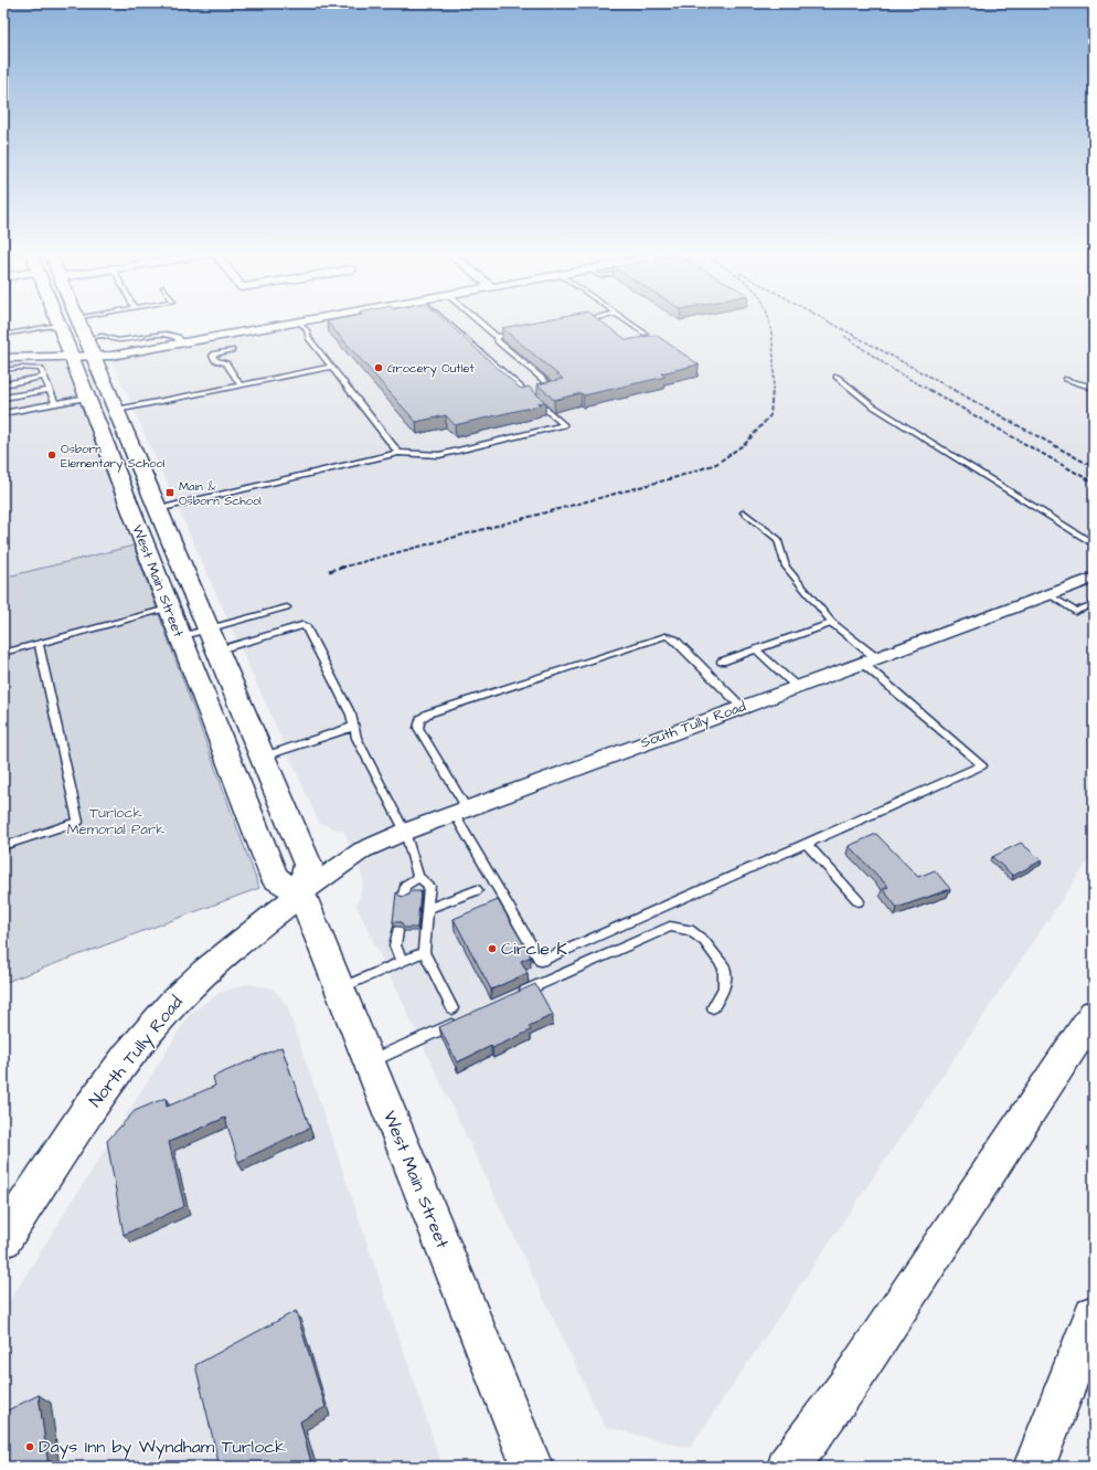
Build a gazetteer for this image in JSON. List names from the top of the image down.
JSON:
{
  "streets": {
    "main road": ["West Main Street", "North Tully Road"],
    "street": ["South Tully Road"]
  },
  "crossings": [
    ["West Main Street", "South Tully Road"],
    ["West Main Street", "North Tully Road"],
    ["South Tully Road", "North Tully Road"]
  ],
  "parks": ["Turlock Memorial Park"],
  "places": {
    "other": [
      "Grocery Outlet",
      "Osborn Elementary School",
      "Circle K",
      "Days Inn by Wyndham Turlock"
    ],
    "transit": ["Main & Osborn School"]
  }
}
